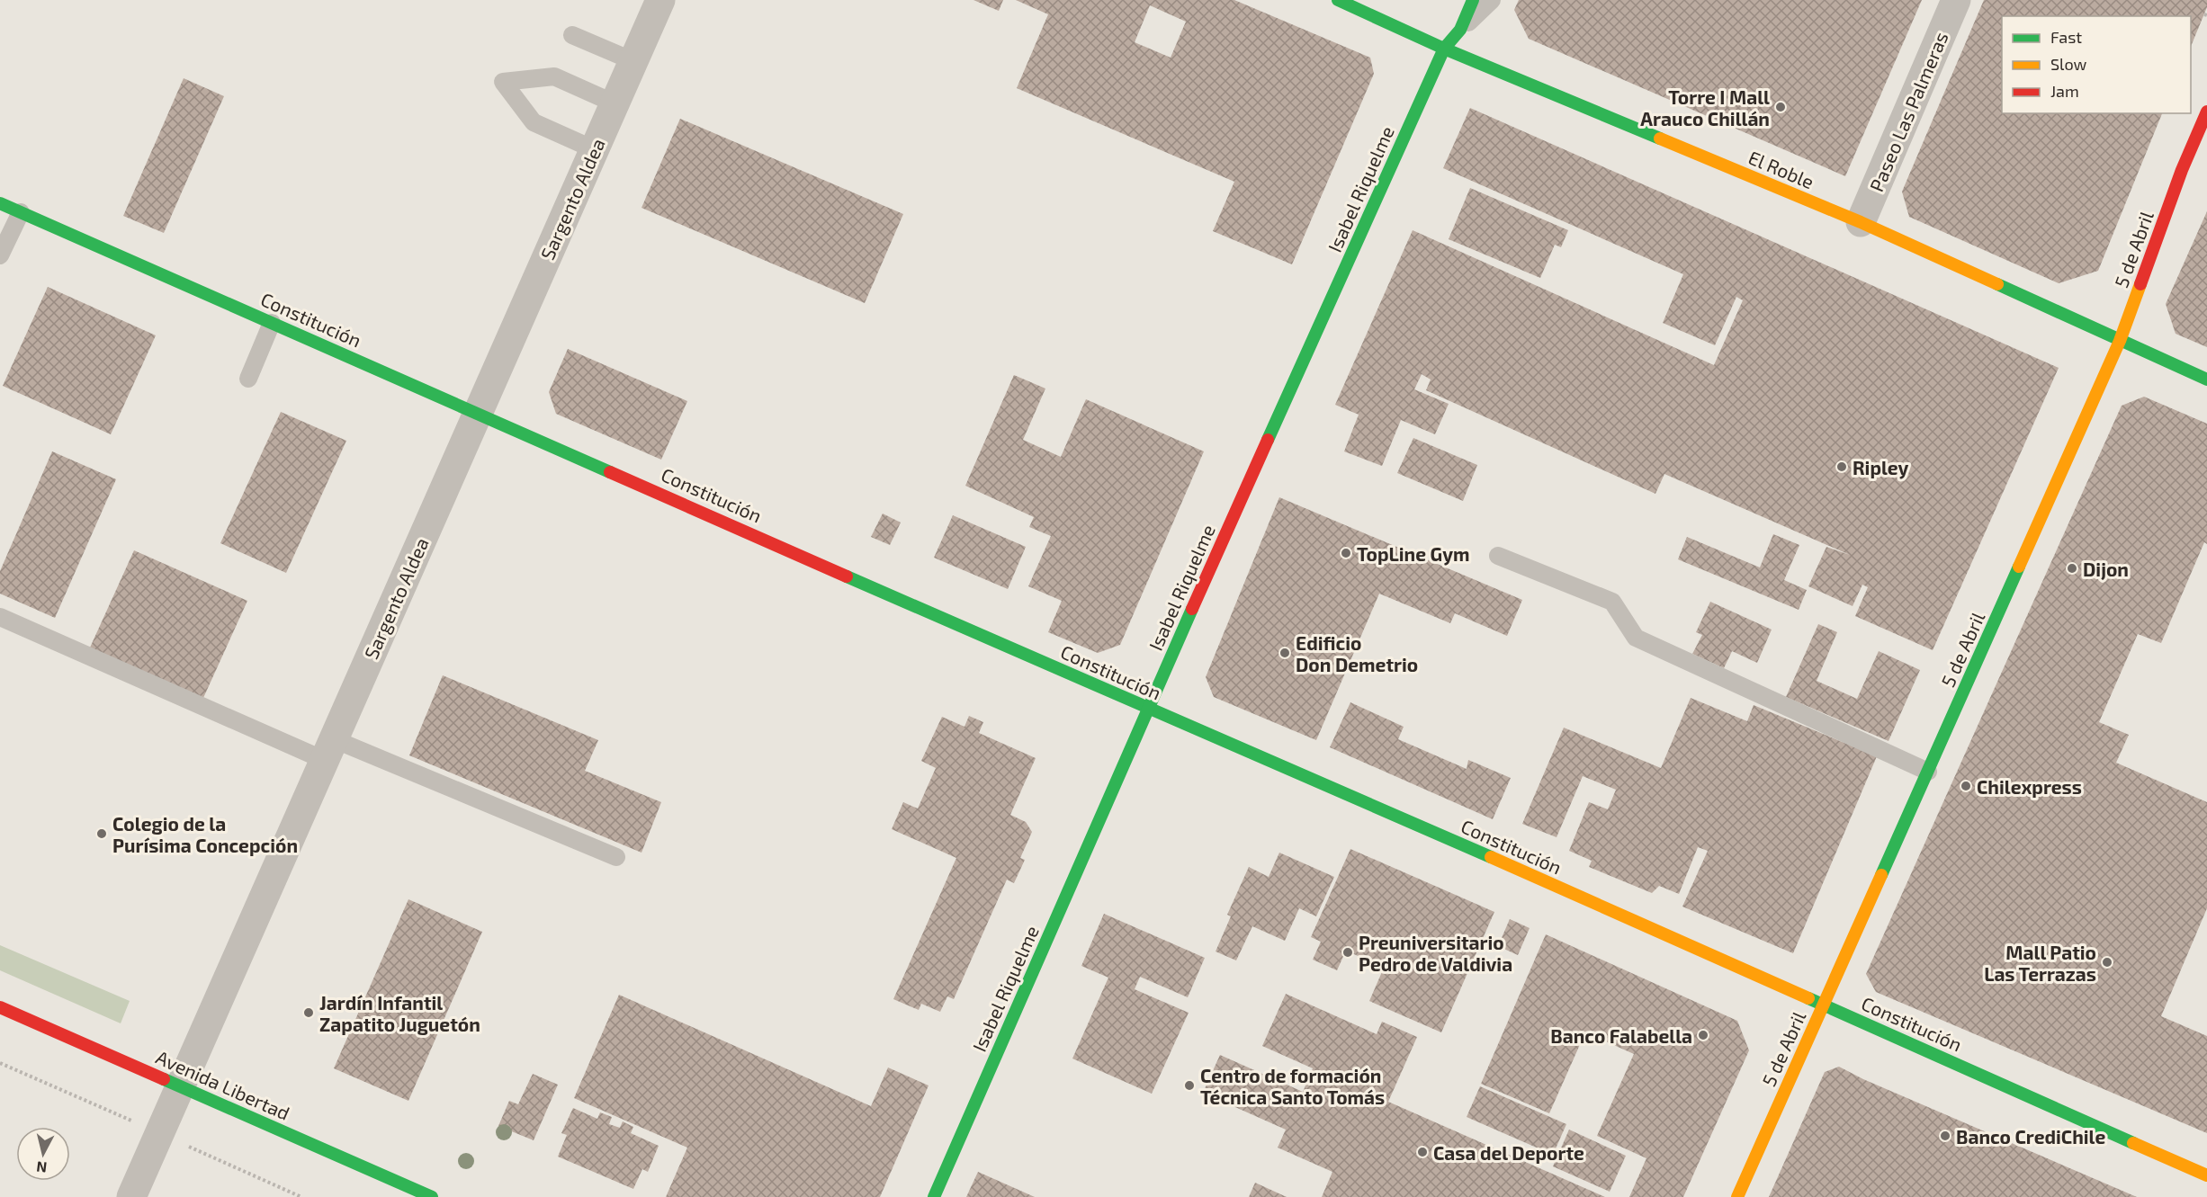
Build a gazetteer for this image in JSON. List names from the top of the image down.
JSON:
{
  "streets": {
    "street": [
      "Paseo Las Palmeras",
      "El Roble",
      "Isabel Riquelme",
      "Sargento Aldea",
      "5 de Abril",
      "Constitución",
      "Avenida Libertad"
    ]
  },
  "crossings": [
    ["Paseo Las Palmeras", "El Roble"],
    ["El Roble", "Isabel Riquelme"],
    ["El Roble", "5 de Abril"],
    ["Isabel Riquelme", "Constitución"],
    ["Sargento Aldea", "Constitución"],
    ["Sargento Aldea", "Avenida Libertad"],
    ["5 de Abril", "Constitución"]
  ],
  "places": [
    "Torre I Mall Arauco Chillán",
    "Ripley",
    "TopLine Gym",
    "Dijon",
    "Edificio Don Demetrio",
    "Chilexpress",
    "Colegio de la Purísima Concepción",
    "Preuniversitario Pedro de Valdivia",
    "Mall Patio Las Terrazas",
    "Jardín Infantil Zapatito Juguetón",
    "Banco Falabella",
    "Centro de formación Técnica Santo Tomás",
    "Banco CrediChile",
    "Casa del Deporte"
  ],
  "legend": ["Fast", "Slow", "Jam"],
  "north": "bottom"
}
